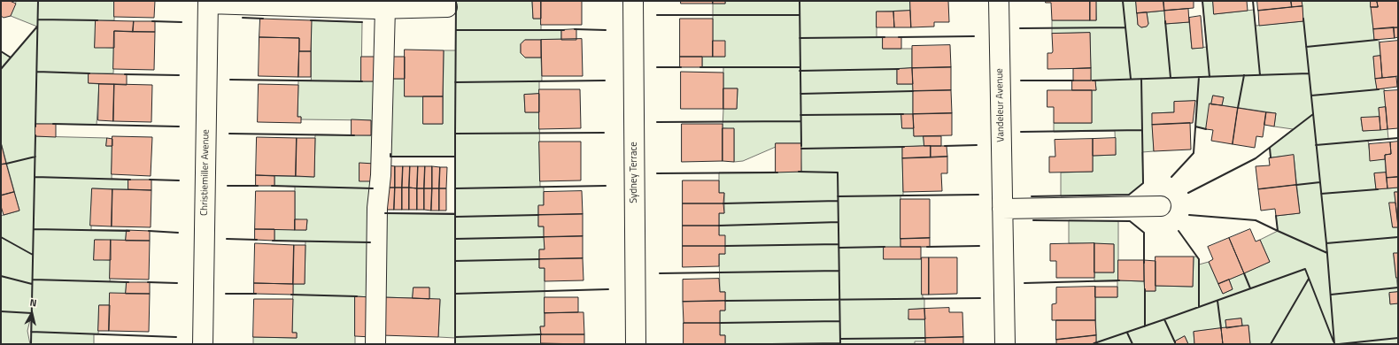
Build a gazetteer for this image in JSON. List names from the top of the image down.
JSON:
{
  "streets": {
    "street": ["Vandeleur Avenue", "Christiemiller Avenue", "Sydney Terrace"]
  },
  "north": "top"
}
